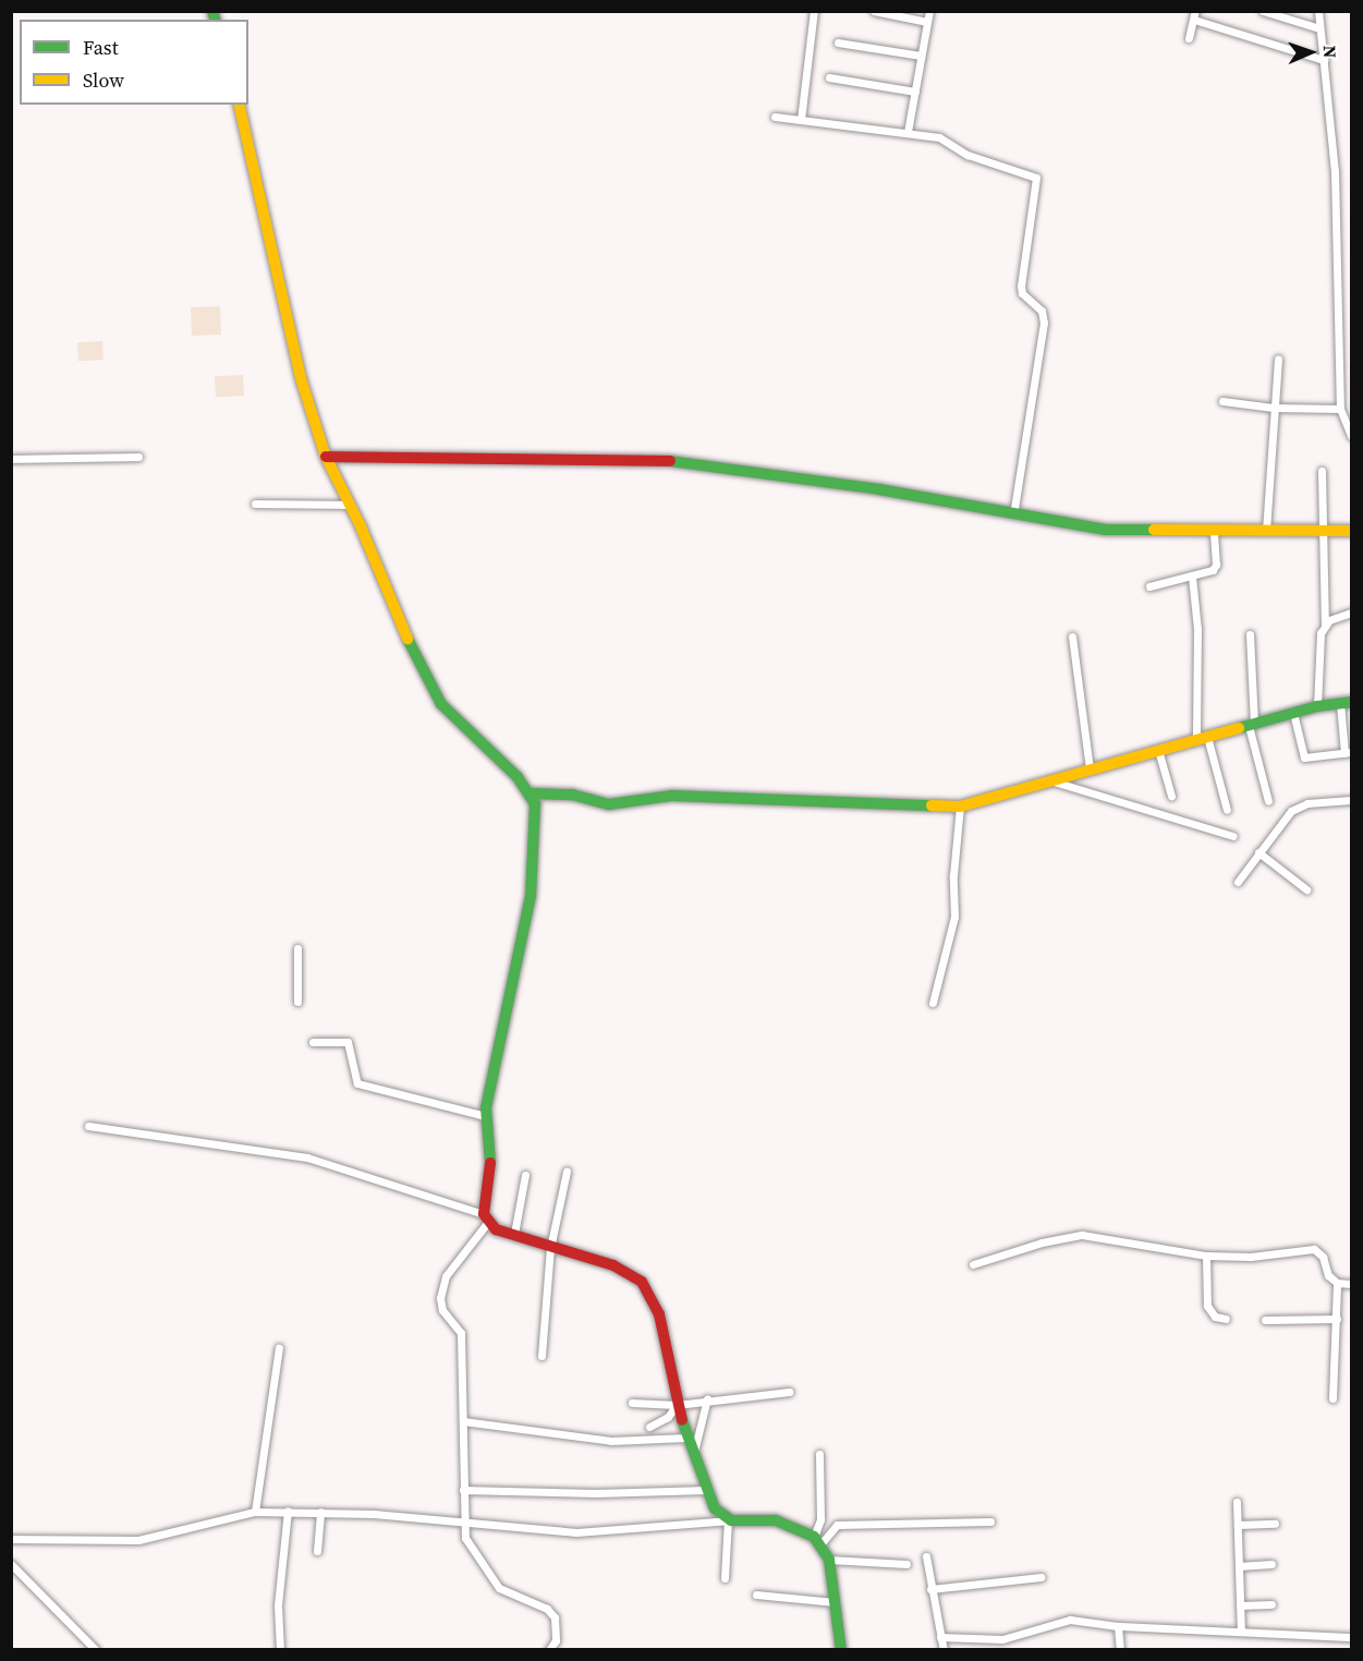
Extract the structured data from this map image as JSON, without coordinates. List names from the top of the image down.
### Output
{
  "legend": ["Fast", "Slow"],
  "north": "right"
}
